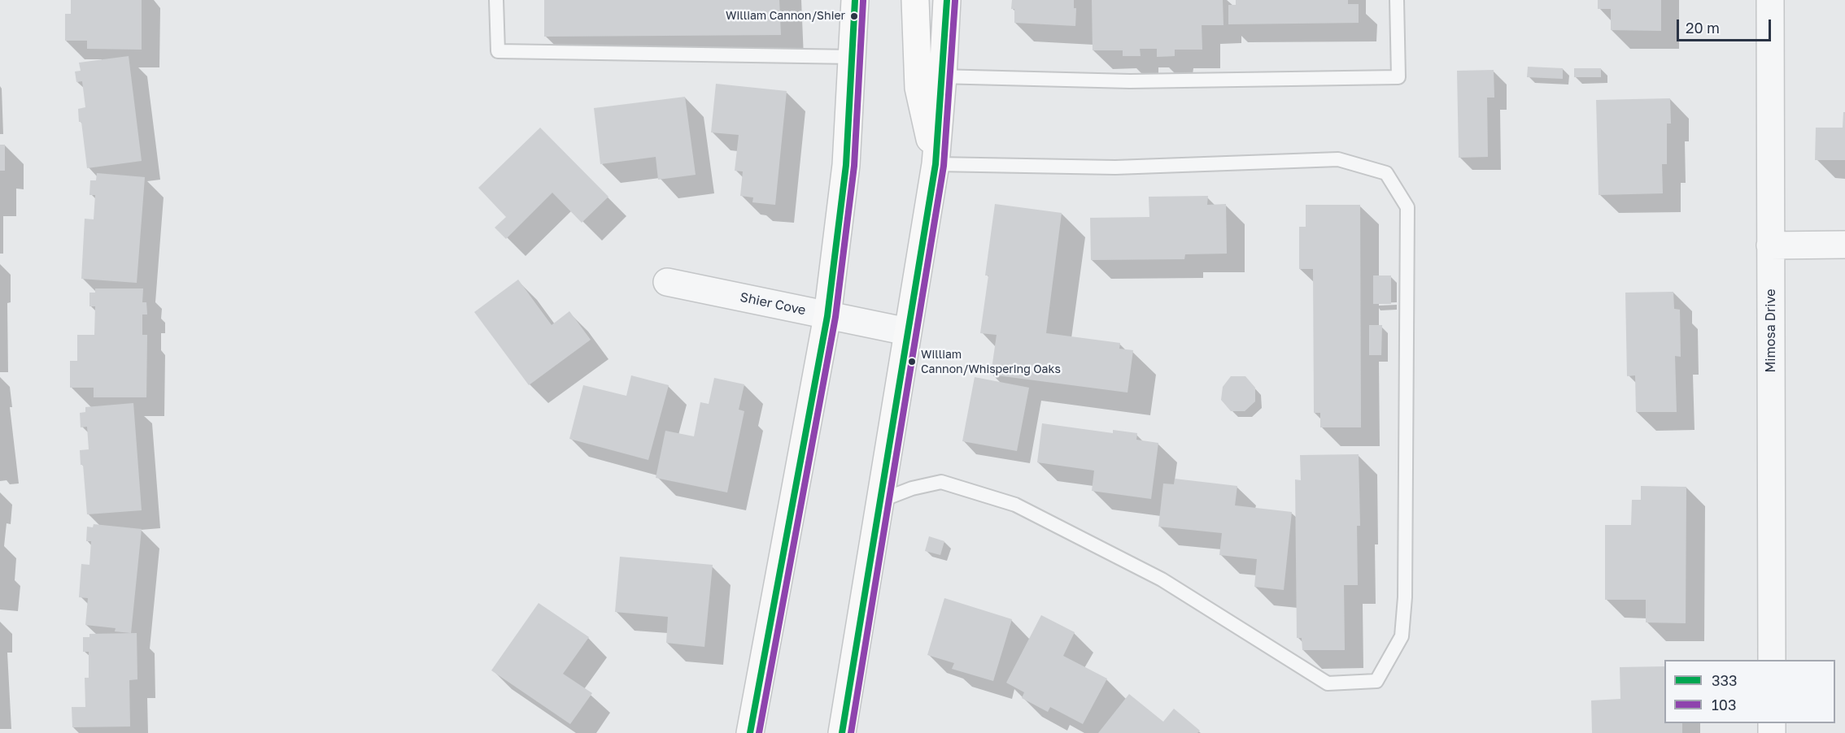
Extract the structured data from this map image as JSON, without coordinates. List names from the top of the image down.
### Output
{
  "streets": {
    "street": ["Shier Cove", "Mimosa Drive"]
  },
  "places": ["William Cannon/Shier", "William Cannon/Whispering Oaks"],
  "lines": ["transit line 333", "transit line 103"],
  "legend": ["333", "103"],
  "scale_bar": "20 m"
}
